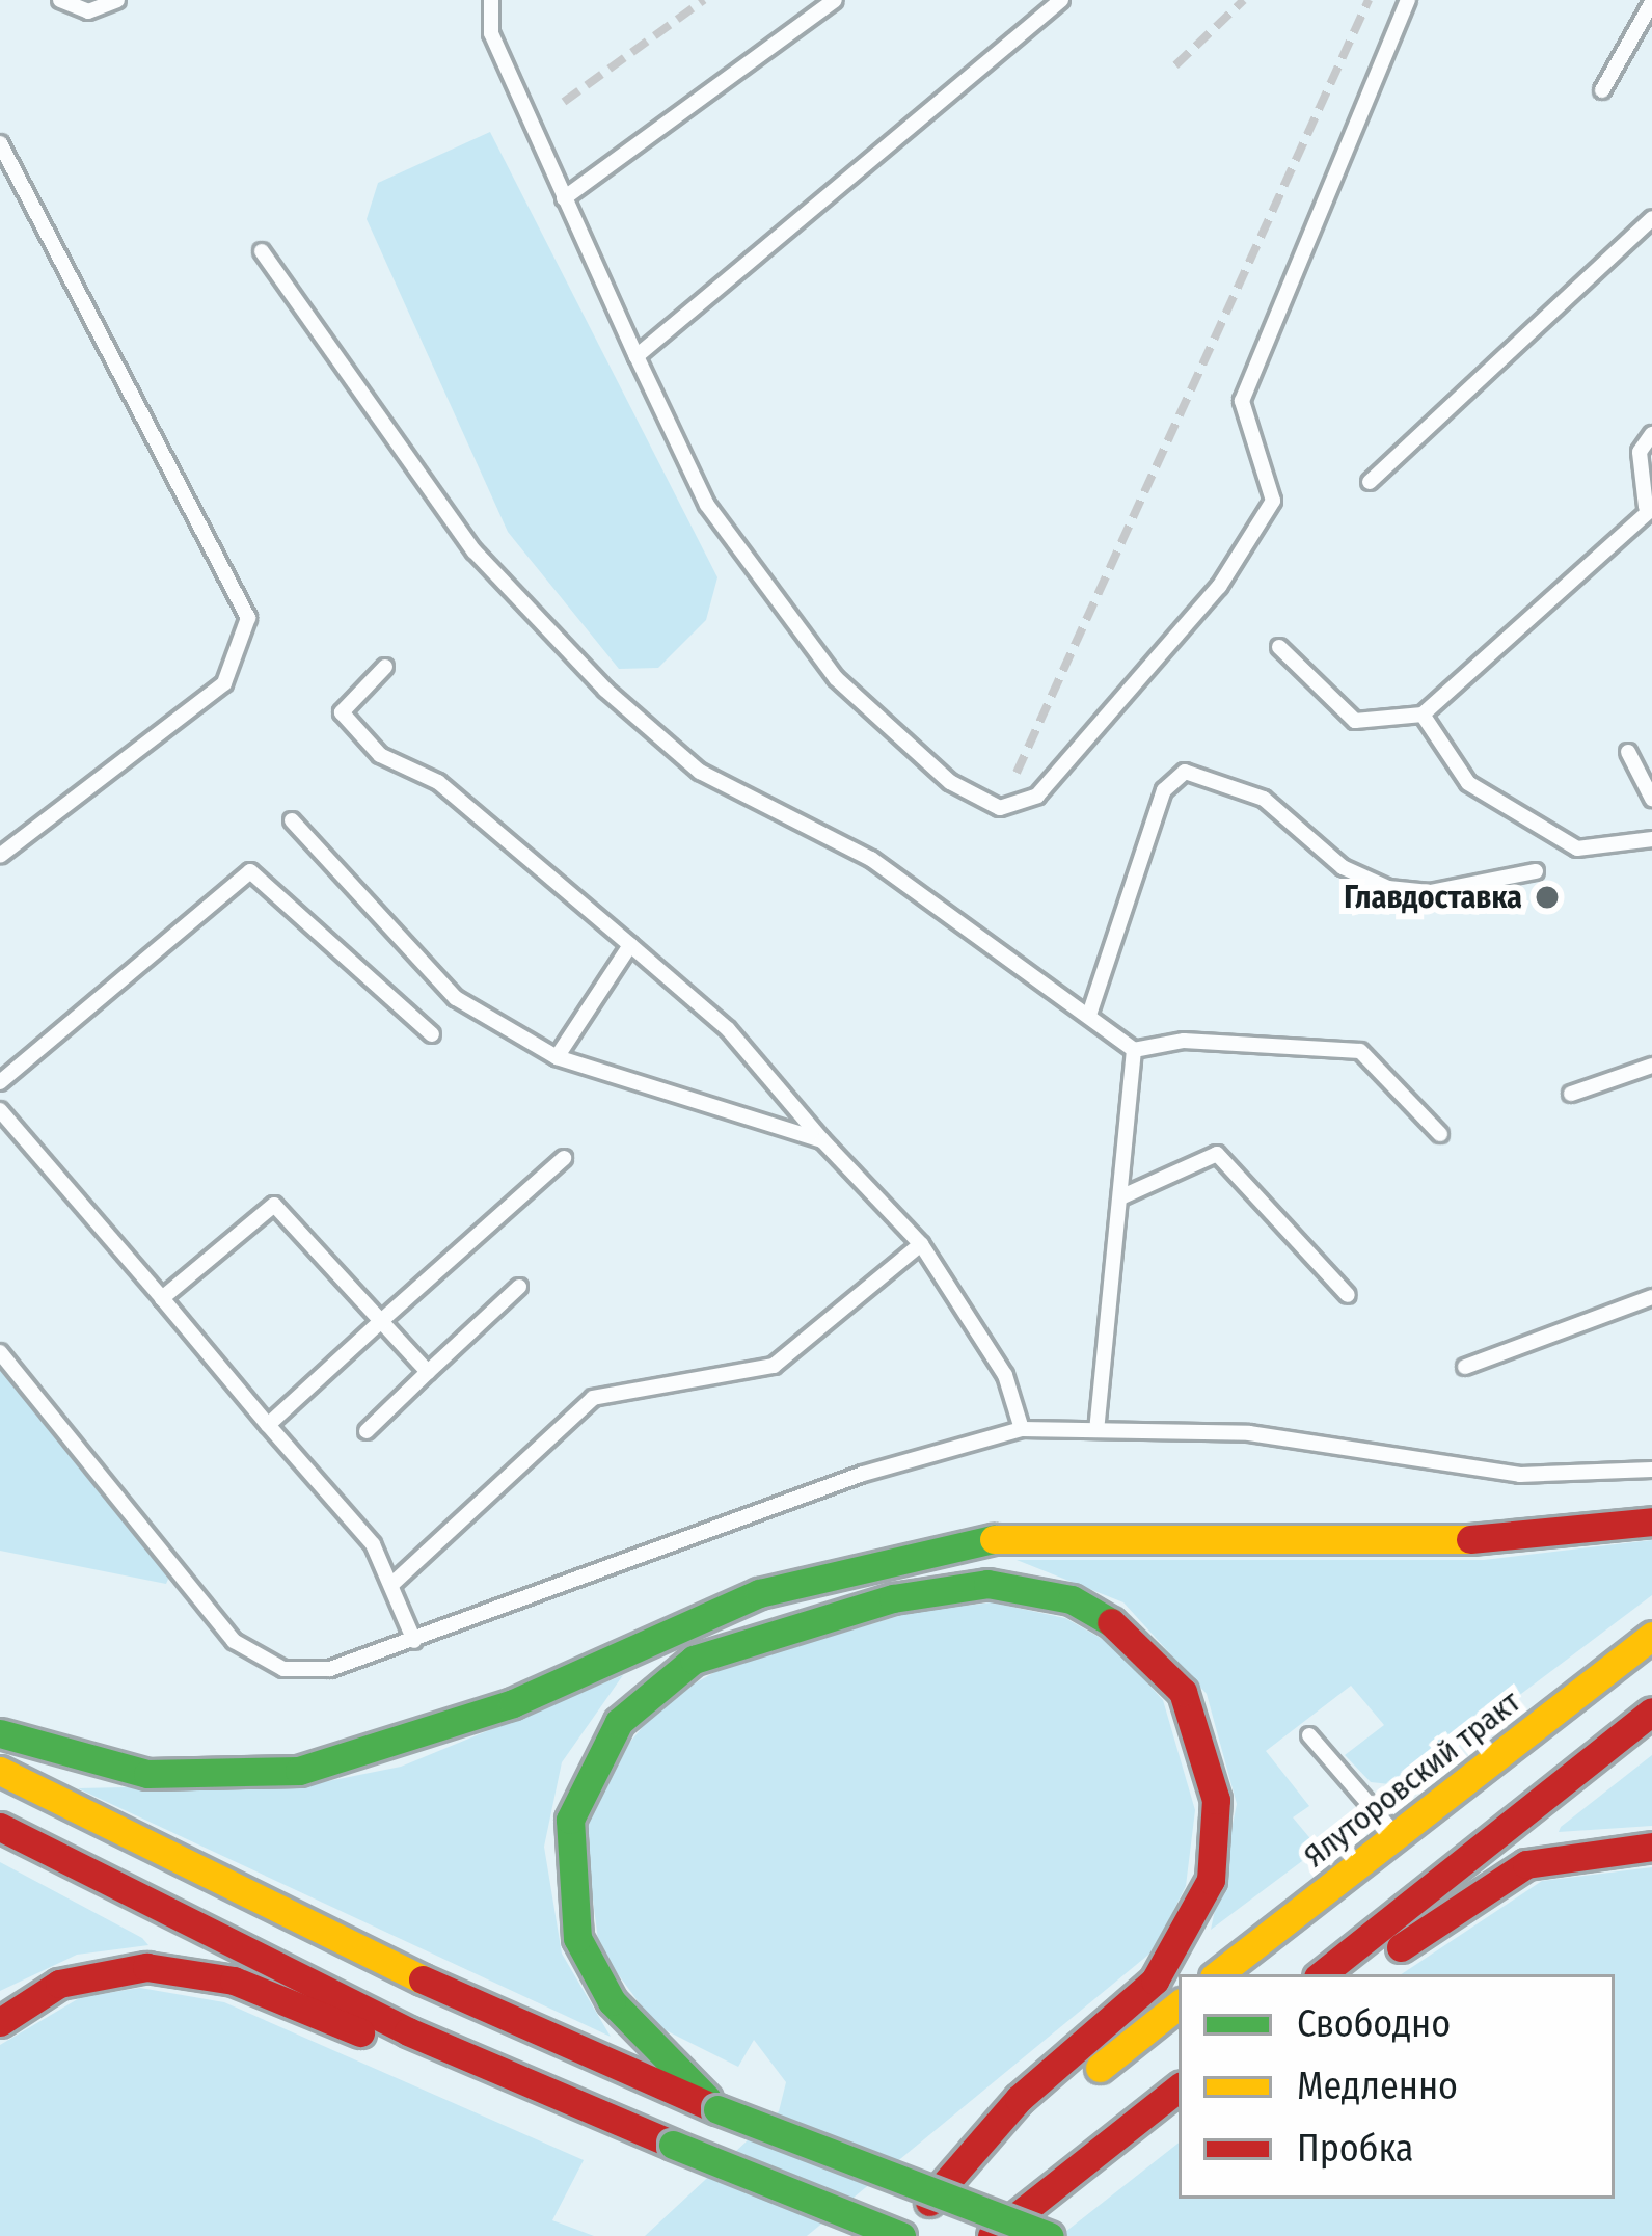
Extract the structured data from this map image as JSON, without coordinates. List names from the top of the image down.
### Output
{
  "streets": {
    "main road": ["Ялуторовский тракт"]
  },
  "places": ["Главдоставка"],
  "legend": ["Свободно", "Медленно", "Пробка"]
}
